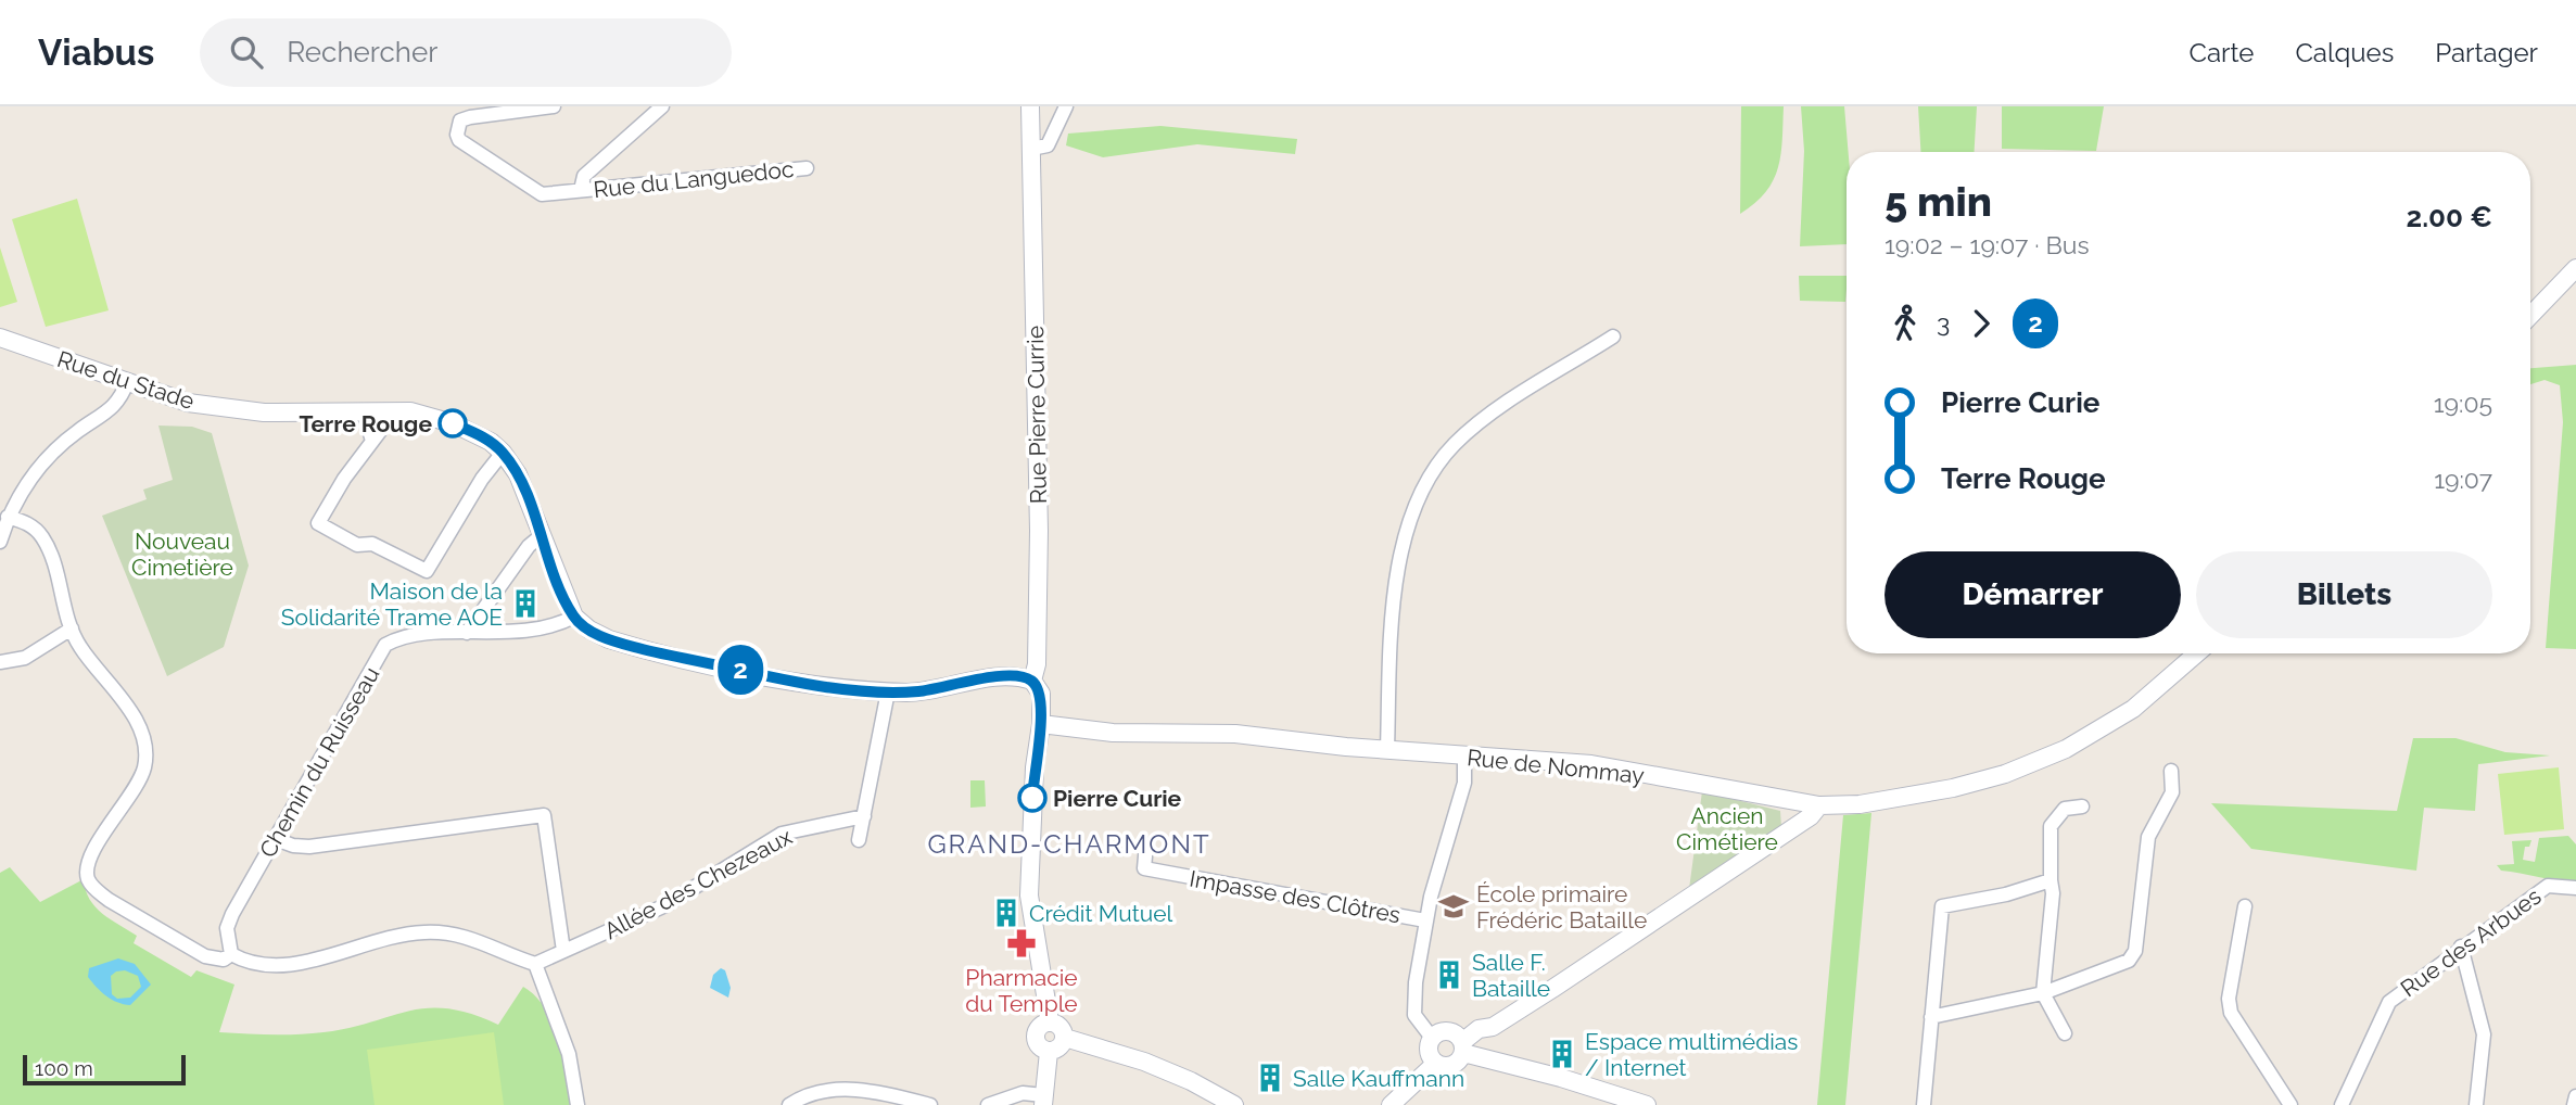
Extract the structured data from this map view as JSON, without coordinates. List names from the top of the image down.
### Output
{
  "streets": {
    "street": [
      "Rue du Languedoc",
      "Rue du Stade",
      "Rue Pierre Currie",
      "Chemin du Ruisseau",
      "Rue de Nommay",
      "Allée des Chezeaux",
      "Impasse des Clôtres",
      "Rue des Arbues"
    ]
  },
  "crossings": [
    ["Rue du Stade", "Chemin du Ruisseau"]
  ],
  "districts": ["GRAND-CHARMONT"],
  "parks": ["Nouveau Cimetière", "Ancien Cimétiere"],
  "places": {
    "other": ["Terre Rouge", "Pierre Curie"],
    "building": [
      "Maison de la Solidarité Trame AOE",
      "Crédit Mutuel",
      "Salle F. Bataille",
      "Espace multimédias / Internet",
      "Salle Kauffmann"
    ],
    "school or university": ["École primaire Frédéric Bataille"],
    "pharmacy": ["Pharmacie du Temple"]
  },
  "lines": ["bus line 2"],
  "scale_bar": "100 m",
  "page": {
    "header": "Viabus",
    "search": "Rechercher",
    "nav": ["Carte", "Calques", "Partager"],
    "on_map": "2",
    "heading": ["5 min", "19:02 – 19:07 · Bus", "2.00 €"],
    "legs": ["3", "2"],
    "list": [
      {
        "name": "Pierre Curie",
        "value": "19:05"
      },
      {
        "name": "Terre Rouge",
        "value": "19:07"
      }
    ],
    "buttons": ["Démarrer", "Billets"],
    "scale": "100 m"
  }
}
